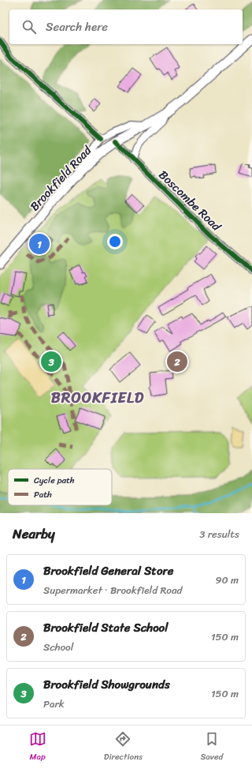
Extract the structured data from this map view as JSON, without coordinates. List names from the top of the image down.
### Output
{
  "streets": {
    "main road": ["Brookfield Road"],
    "street": ["Boscombe Road"]
  },
  "crossings": [
    ["Brookfield Road", "Boscombe Road"]
  ],
  "districts": ["BROOKFIELD"],
  "legend": ["Cycle path", "Path"],
  "page": {
    "search": "Search here",
    "pins": ["1", "2", "3"],
    "heading": ["Nearby", "3 results"],
    "list": [
      {
        "mark": "1",
        "name": "Brookfield General Store",
        "note": "Supermarket · Brookfield Road",
        "value": "90 m"
      },
      {
        "mark": "2",
        "name": "Brookfield State School",
        "note": "School",
        "value": "150 m"
      },
      {
        "mark": "3",
        "name": "Brookfield Showgrounds",
        "note": "Park",
        "value": "150 m"
      }
    ],
    "nav": ["Map", "Directions", "Saved"]
  }
}
